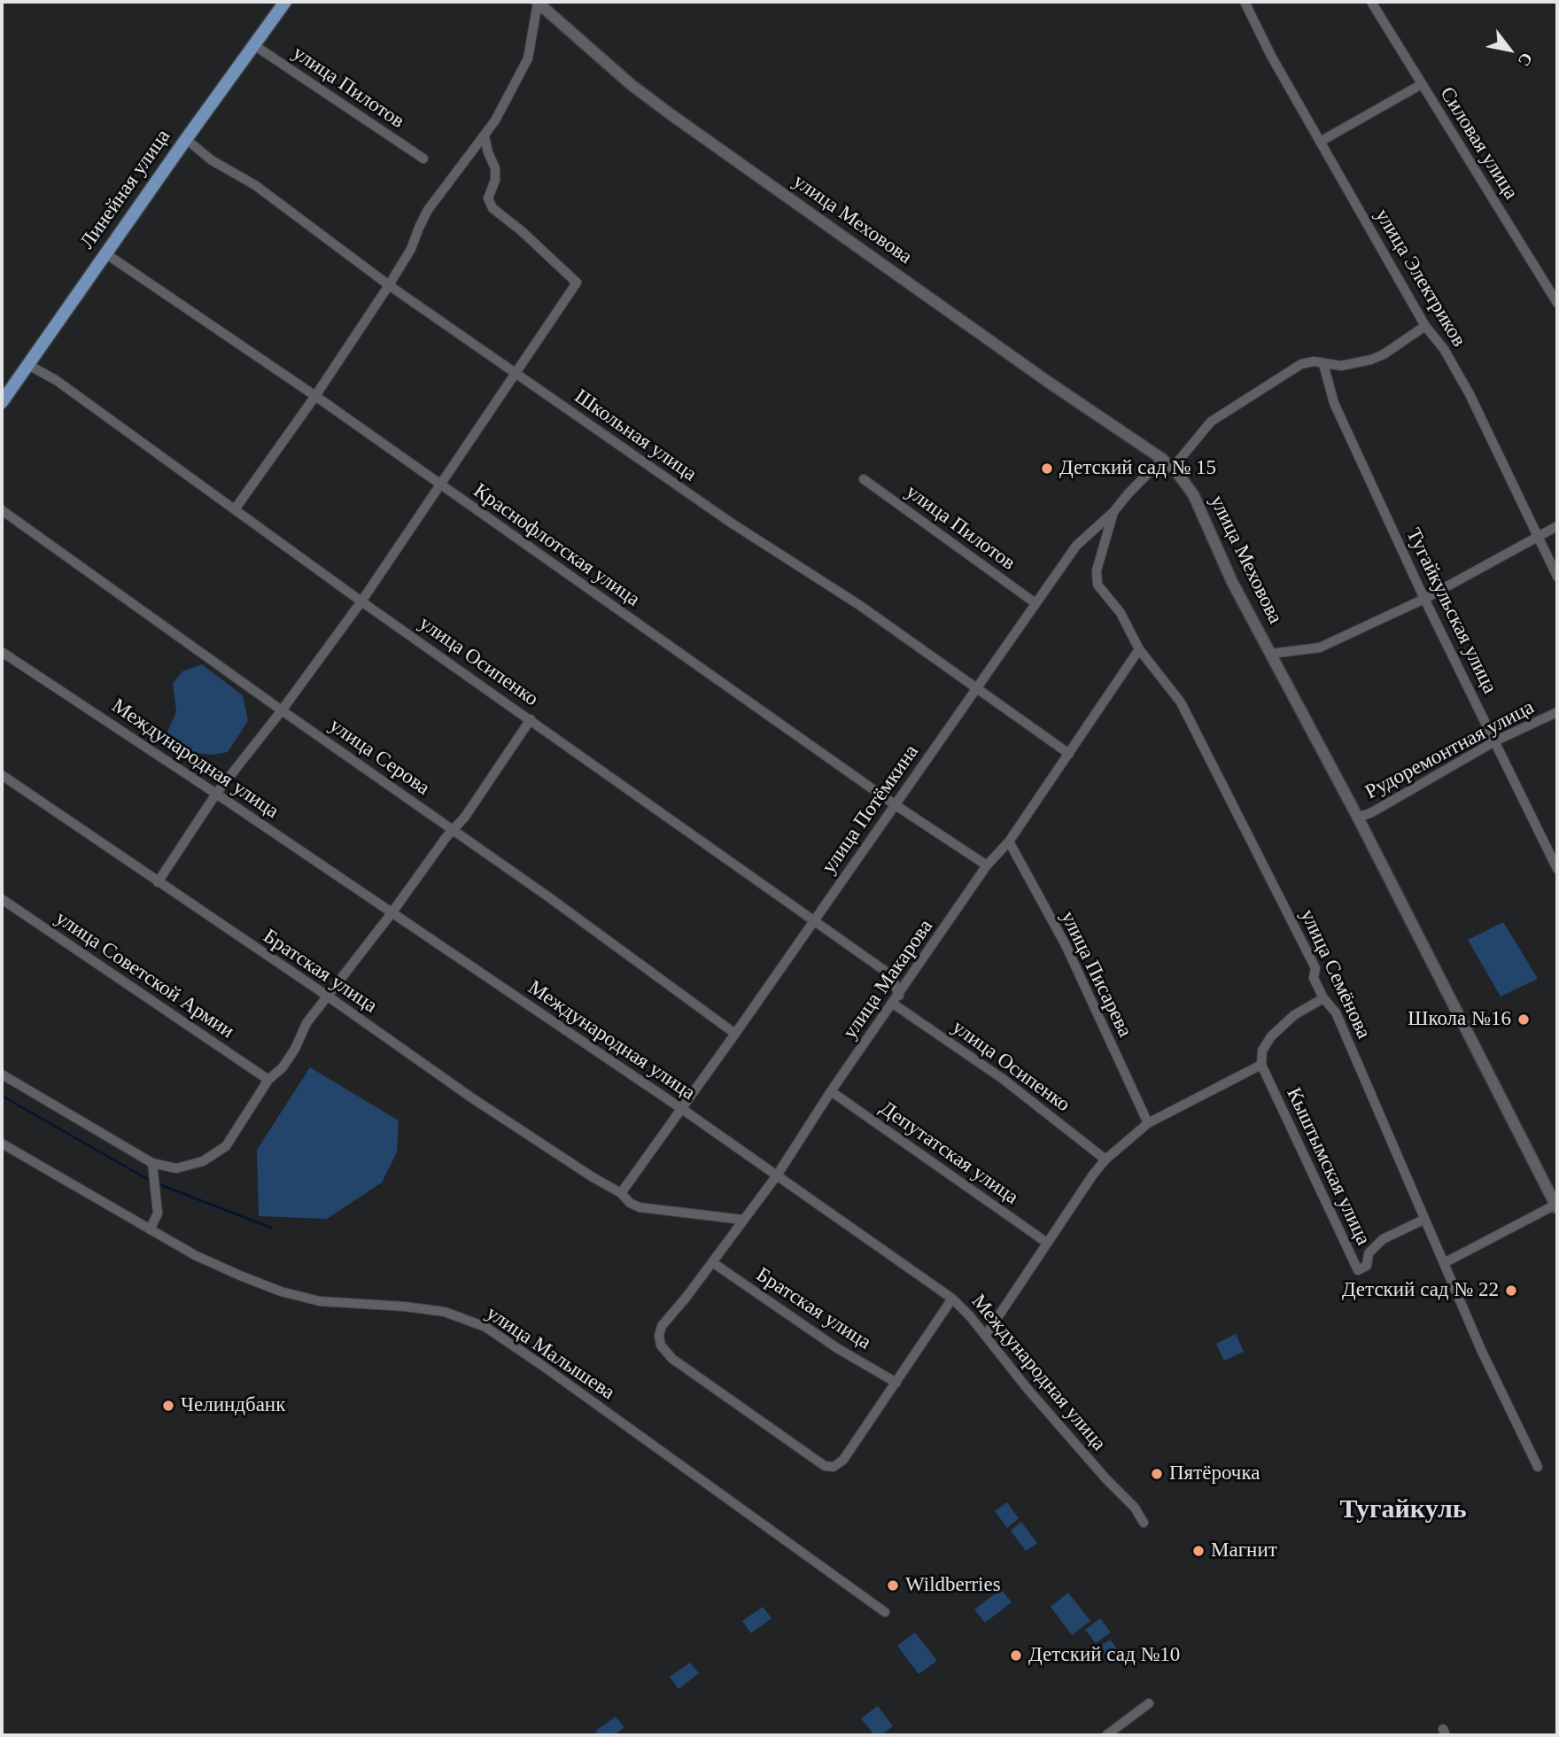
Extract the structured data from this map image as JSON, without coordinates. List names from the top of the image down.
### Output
{
  "streets": {
    "main road": ["Линейная улица"],
    "street": [
      "улица Пилотов",
      "Силовая улица",
      "улица Меховова",
      "улица Электриков",
      "Школьная улица",
      "Краснофлотская улица",
      "Тугайкульская улица",
      "улица Осипенко",
      "Рудоремонтная улица",
      "улица Серова",
      "Международная улица",
      "улица Потёмкина",
      "Братская улица",
      "улица Писарева",
      "улица Семёнова",
      "улица Советской Армии",
      "улица Макарова",
      "Депутатская улица",
      "Кыштымская улица",
      "улица Малышева"
    ]
  },
  "crossings": [
    ["улица Пилотов", "Линейная улица"],
    ["улица Пилотов", "улица Потёмкина"],
    ["Линейная улица", "Школьная улица"],
    ["Линейная улица", "Краснофлотская улица"],
    ["Линейная улица", "улица Осипенко"],
    ["улица Меховова", "Рудоремонтная улица"],
    ["улица Меховова", "улица Потёмкина"],
    ["Школьная улица", "улица Потёмкина"],
    ["Школьная улица", "улица Макарова"],
    ["Краснофлотская улица", "улица Потёмкина"],
    ["Краснофлотская улица", "улица Макарова"],
    ["Тугайкульская улица", "Рудоремонтная улица"],
    ["улица Осипенко", "улица Потёмкина"],
    ["улица Осипенко", "улица Макарова"],
    ["улица Серова", "улица Потёмкина"],
    ["Международная улица", "улица Потёмкина"],
    ["Международная улица", "улица Макарова"],
    ["улица Потёмкина", "Братская улица"],
    ["улица Потёмкина", "улица Семёнова"],
    ["Братская улица", "улица Макарова"],
    ["улица Писарева", "улица Макарова"],
    ["улица Семёнова", "улица Макарова"],
    ["улица Семёнова", "Кыштымская улица"],
    ["улица Макарова", "Депутатская улица"]
  ],
  "districts": ["Тугайкуль"],
  "places": [
    "Детский сад № 15",
    "Школа №16",
    "Детский сад № 22",
    "Челиндбанк",
    "Пятёрочка",
    "Магнит",
    "Wildberries",
    "Детский сад №10"
  ],
  "north": "bottom right"
}
